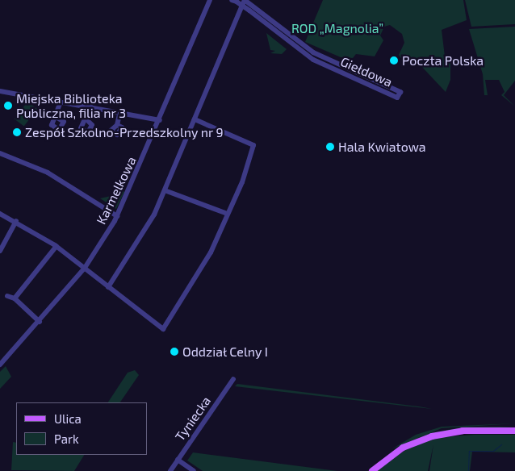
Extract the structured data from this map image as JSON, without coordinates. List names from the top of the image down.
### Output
{
  "streets": {
    "street": ["Giełdowa", "Karmelkowa", "Tyniecka"]
  },
  "parks": ["ROD „Magnolia”"],
  "places": [
    "Poczta Polska",
    "Miejska Biblioteka Publiczna, filia nr 3",
    "Zespół Szkolno-Przedszkolny nr 9",
    "Hala Kwiatowa",
    "Oddział Celny I"
  ],
  "legend": ["Ulica", "Park"]
}
